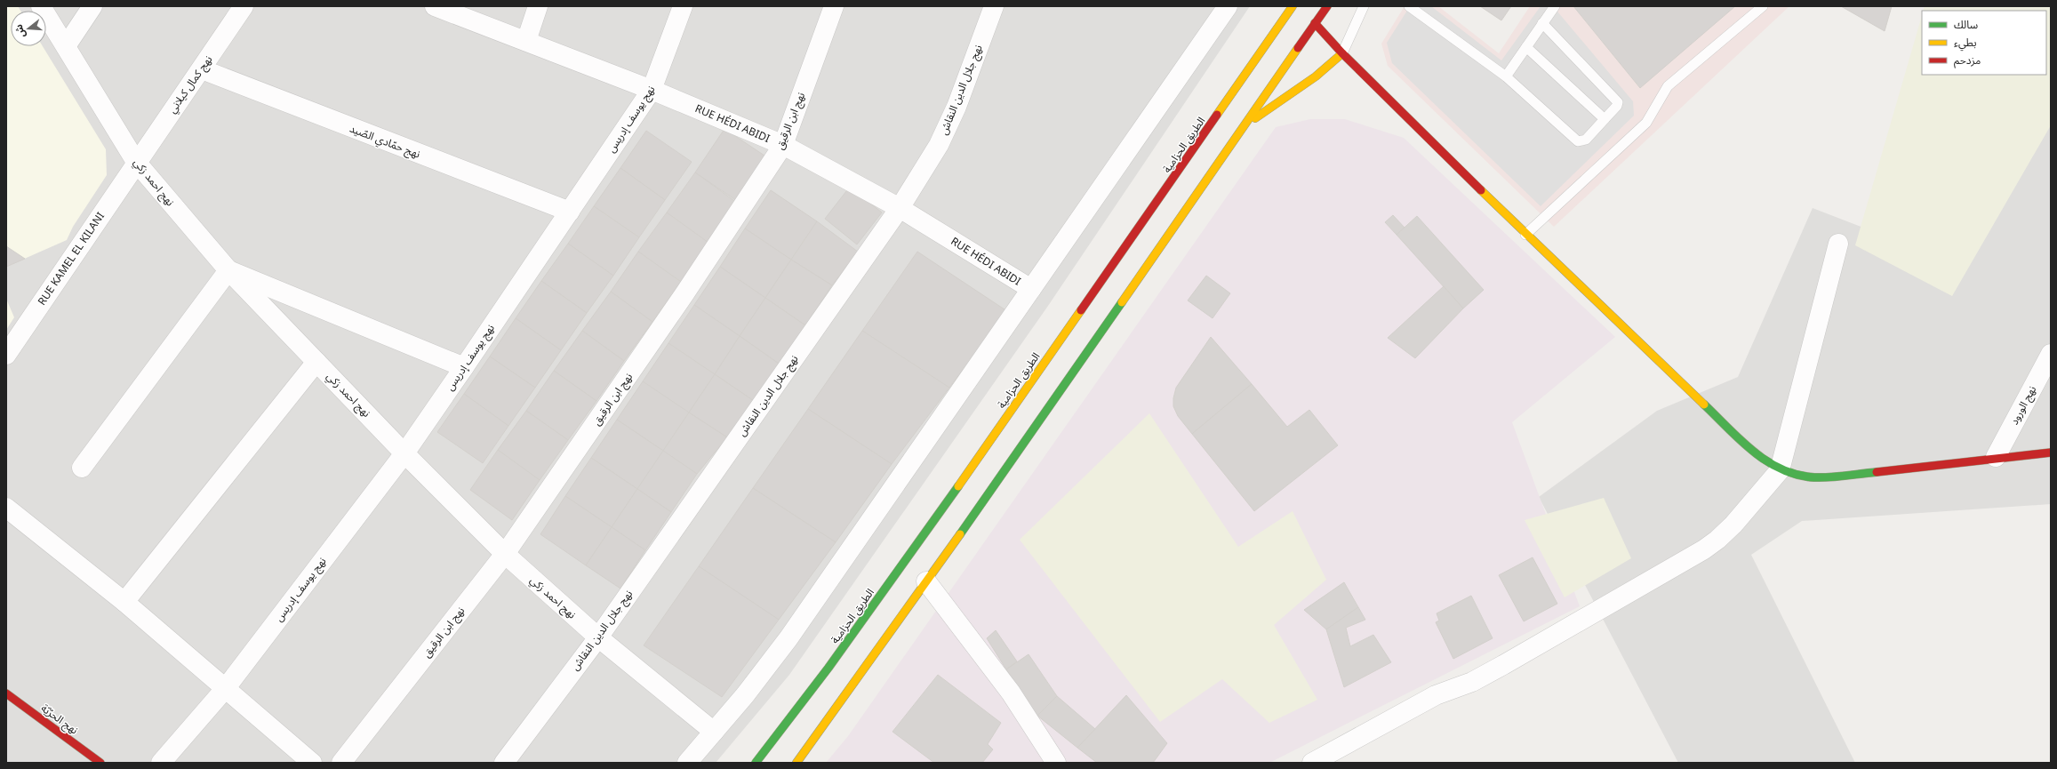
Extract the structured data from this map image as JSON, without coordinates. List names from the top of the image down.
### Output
{
  "streets": {
    "main road": ["الطريق الحزامية", "نهج الحرّيّة"],
    "street": [
      "نهج كمال كيلاني",
      "نهج جلال الدين النقاش",
      "نهج يوسف إدريس",
      "نهج ابن الرقيق",
      "RUE HÉDI ABIDI",
      "نهج حمّادي الصّيد",
      "نهج احمد زكي",
      "RUE KAMEL EL KILANI",
      "نهج الورود"
    ]
  },
  "crossings": [
    ["نهج كمال كيلاني", "نهج حمّادي الصّيد"],
    ["نهج كمال كيلاني", "نهج احمد زكي"],
    ["نهج كمال كيلاني", "RUE KAMEL EL KILANI"],
    ["نهج جلال الدين النقاش", "RUE HÉDI ABIDI"],
    ["نهج جلال الدين النقاش", "نهج احمد زكي"],
    ["نهج يوسف إدريس", "RUE HÉDI ABIDI"],
    ["نهج يوسف إدريس", "نهج حمّادي الصّيد"],
    ["نهج يوسف إدريس", "نهج احمد زكي"],
    ["نهج ابن الرقيق", "RUE HÉDI ABIDI"],
    ["نهج ابن الرقيق", "نهج احمد زكي"],
    ["نهج احمد زكي", "RUE KAMEL EL KILANI"]
  ],
  "legend": ["سالك", "بطيء", "مزدحم"],
  "north": "left"
}
